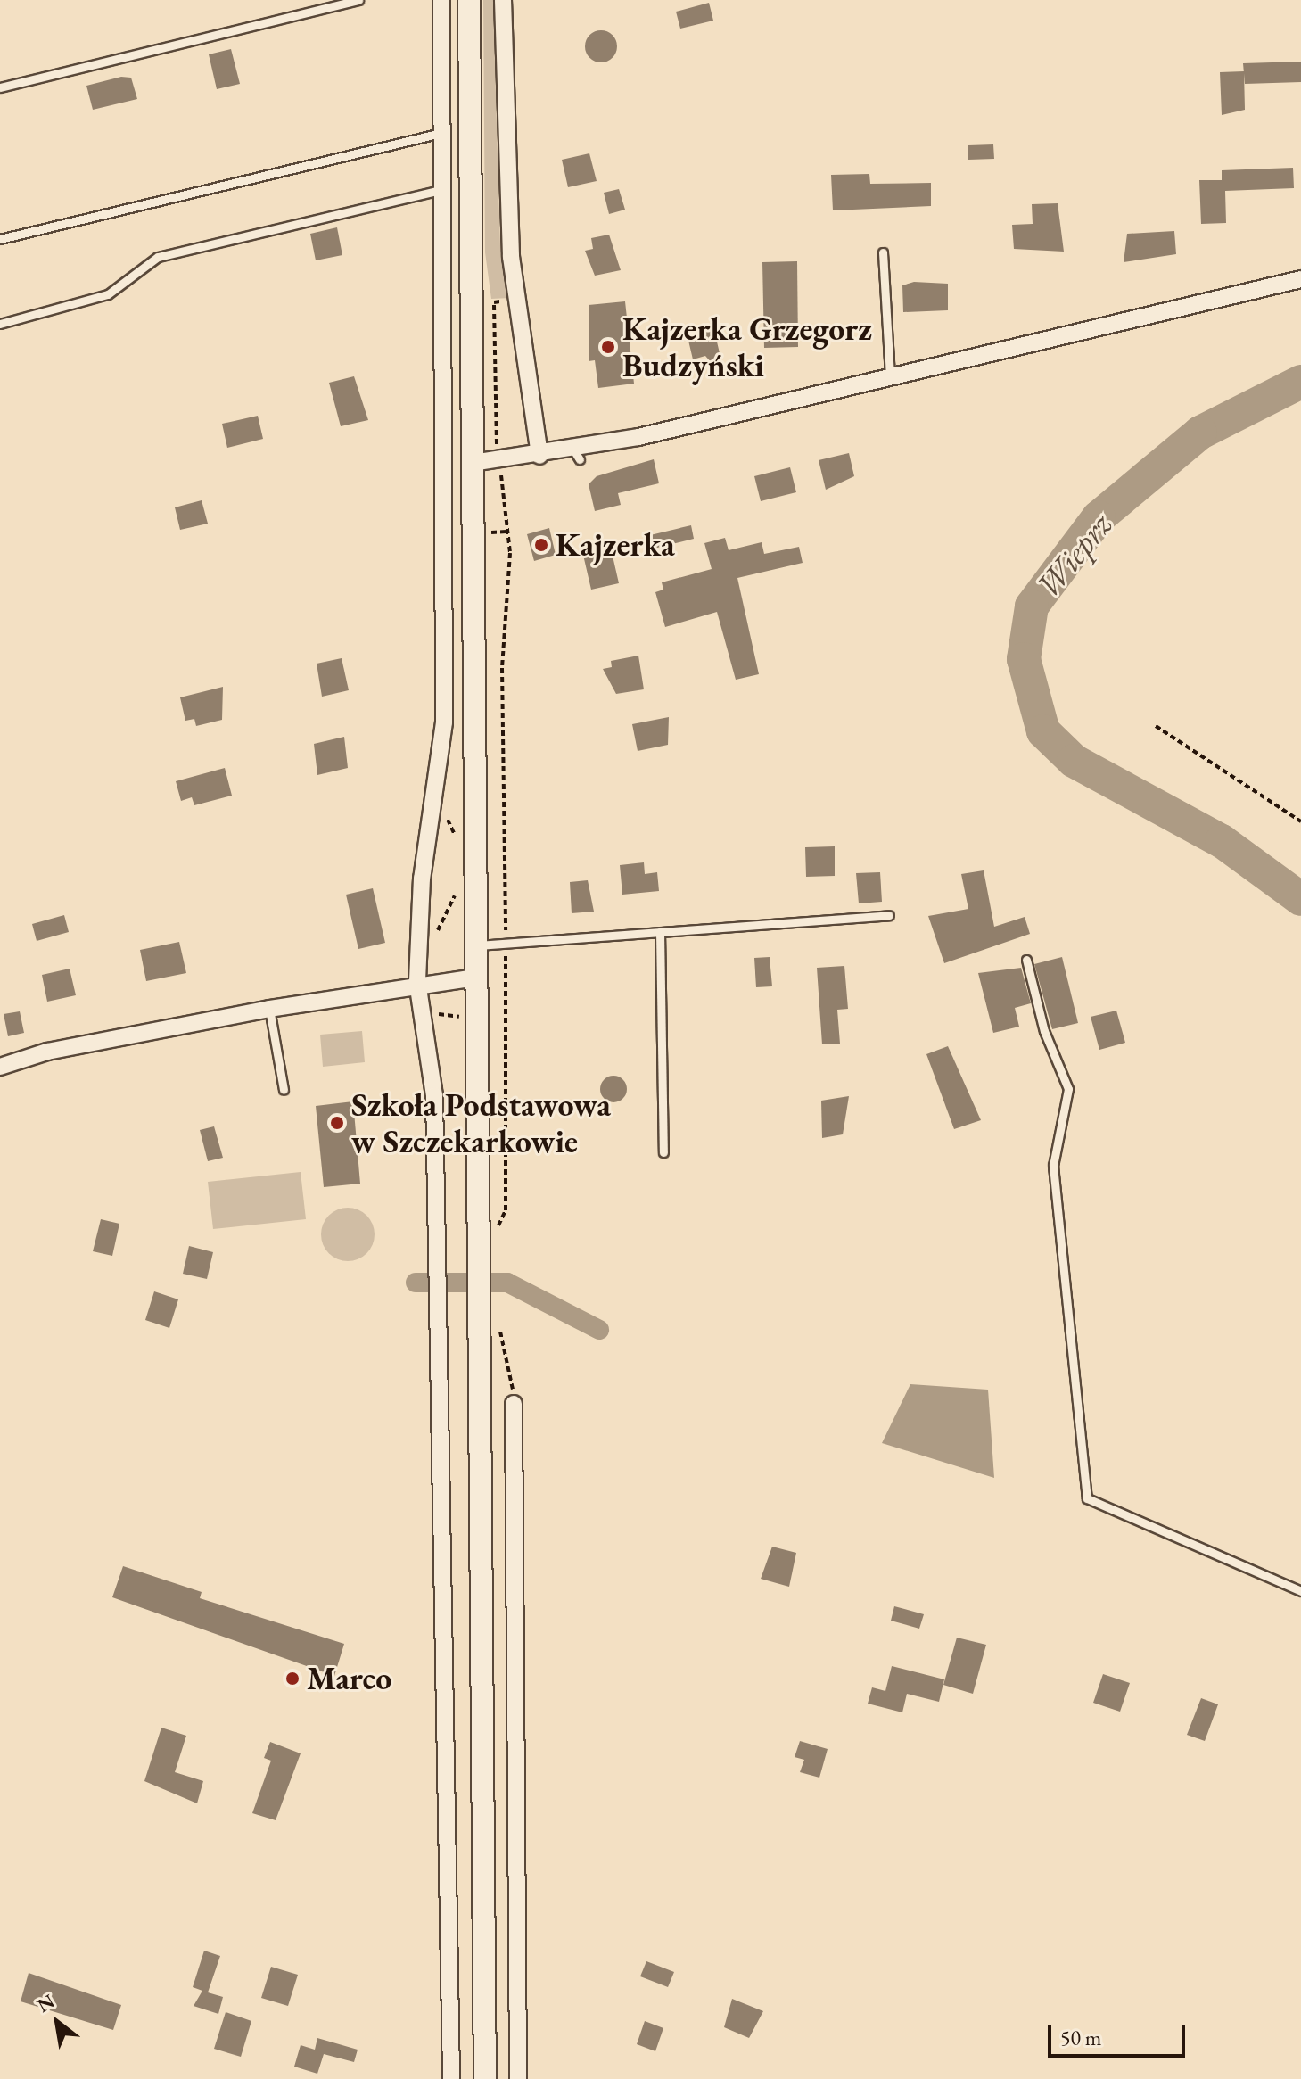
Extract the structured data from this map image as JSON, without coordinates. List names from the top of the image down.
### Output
{
  "water": ["Wieprz"],
  "places": [
    "Kajzerka Grzegorz Budzyński",
    "Kajzerka",
    "Szkoła Podstawowa w Szczekarkowie",
    "Marco"
  ],
  "scale_bar": "50 m",
  "north": "top left"
}
